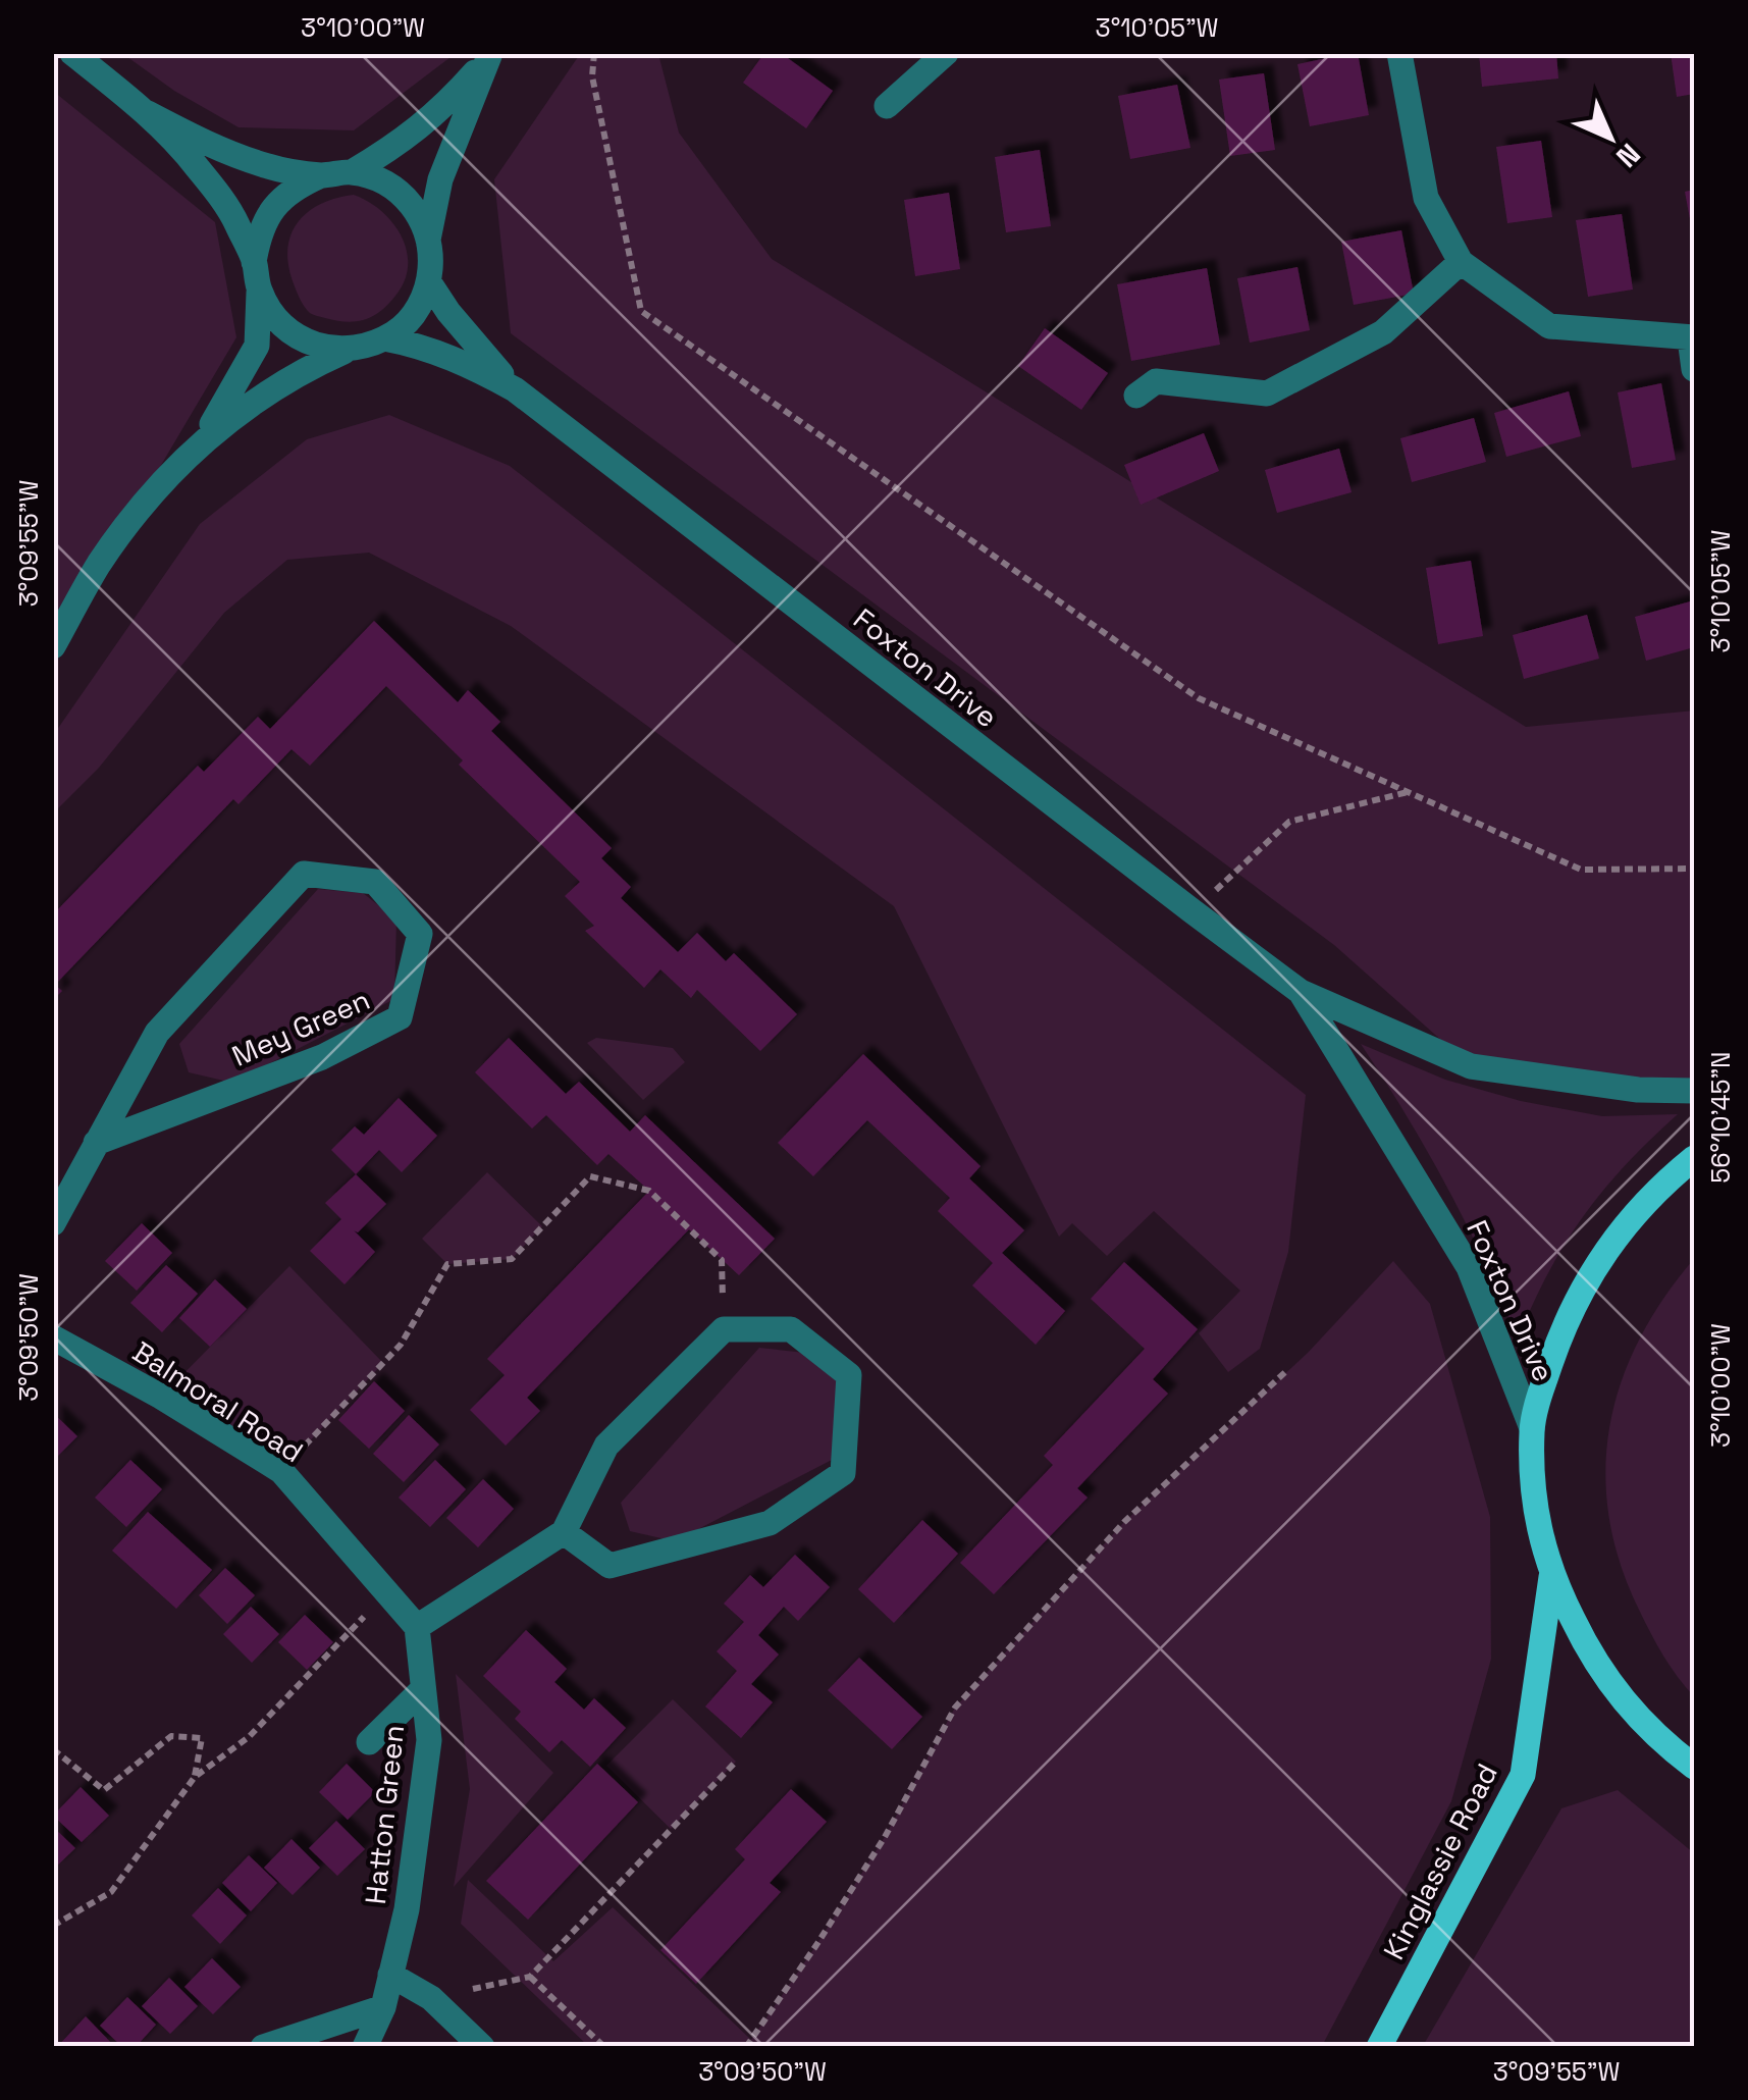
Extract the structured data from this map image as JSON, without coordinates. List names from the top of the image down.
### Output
{
  "streets": {
    "main road": ["Kinglassie Road"],
    "street": [
      "Foxton Drive",
      "Mey Green",
      "Balmoral Road",
      "Hatton Green"
    ]
  },
  "crossings": [
    ["Balmoral Road", "Hatton Green"]
  ],
  "north": "bottom right",
  "coordinates": [
    "3°10'00\"W",
    "3°10'05\"W",
    "3°09'55\"W",
    "56°10'45\"N",
    "3°09'50\"W"
  ]
}
